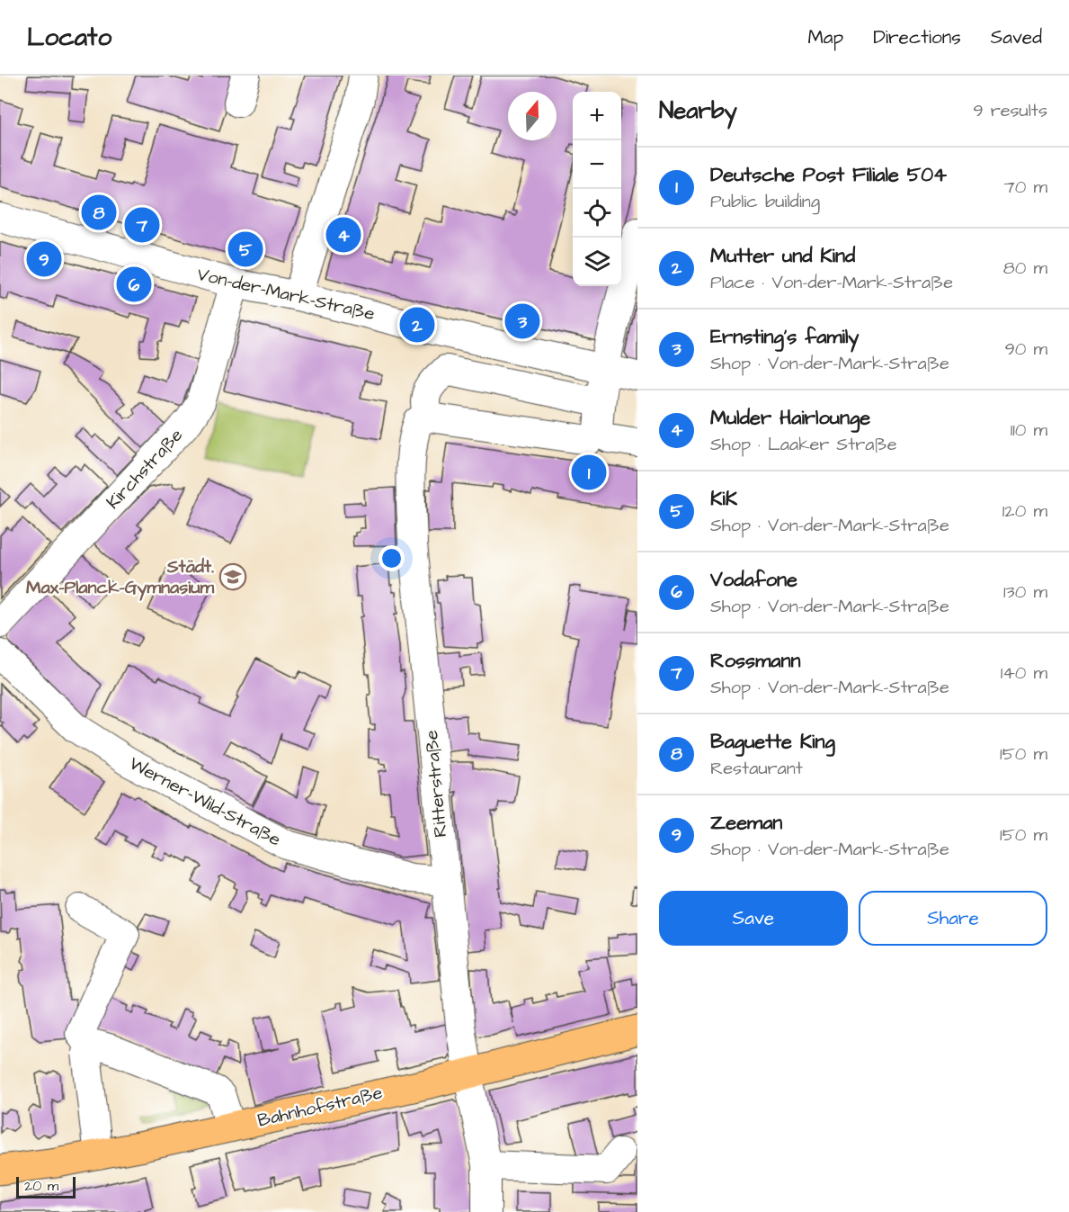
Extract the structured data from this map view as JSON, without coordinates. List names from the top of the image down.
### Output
{
  "streets": {
    "main road": ["Bahnhofstraße"],
    "street": [
      "Von-der-Mark-Straße",
      "Kirchstraße",
      "Ritterstraße",
      "Werner-Wild-Straße"
    ]
  },
  "crossings": [
    ["Von-der-Mark-Straße", "Kirchstraße"],
    ["Ritterstraße", "Werner-Wild-Straße"],
    ["Ritterstraße", "Bahnhofstraße"]
  ],
  "places": {
    "school or university": ["Städt. Max-Planck-Gymnasium"]
  },
  "scale_bar": "20 m",
  "north": "top",
  "page": {
    "header": "Locato",
    "nav": ["Map", "Directions", "Saved"],
    "heading": ["Nearby", "9 results"],
    "map_buttons": ["+", "−"],
    "list": [
      {
        "mark": "1",
        "name": "Deutsche Post Filiale 504",
        "note": "Public building",
        "value": "70 m"
      },
      {
        "mark": "2",
        "name": "Mutter und Kind",
        "note": "Place · Von-der-Mark-Straße",
        "value": "80 m"
      },
      {
        "mark": "3",
        "name": "Ernsting's family",
        "note": "Shop · Von-der-Mark-Straße",
        "value": "90 m"
      },
      {
        "mark": "4",
        "name": "Mulder Hairlounge",
        "note": "Shop · Laaker Straße",
        "value": "110 m"
      },
      {
        "mark": "5",
        "name": "KiK",
        "note": "Shop · Von-der-Mark-Straße",
        "value": "120 m"
      },
      {
        "mark": "6",
        "name": "Vodafone",
        "note": "Shop · Von-der-Mark-Straße",
        "value": "130 m"
      },
      {
        "mark": "7",
        "name": "Rossmann",
        "note": "Shop · Von-der-Mark-Straße",
        "value": "140 m"
      },
      {
        "mark": "8",
        "name": "Baguette King",
        "note": "Restaurant",
        "value": "150 m"
      },
      {
        "mark": "9",
        "name": "Zeeman",
        "note": "Shop · Von-der-Mark-Straße",
        "value": "150 m"
      }
    ],
    "pins": [
      "8",
      "7",
      "4",
      "5",
      "9",
      "6",
      "3",
      "2",
      "1"
    ],
    "buttons": ["Save", "Share"],
    "scale": "20 m"
  }
}
